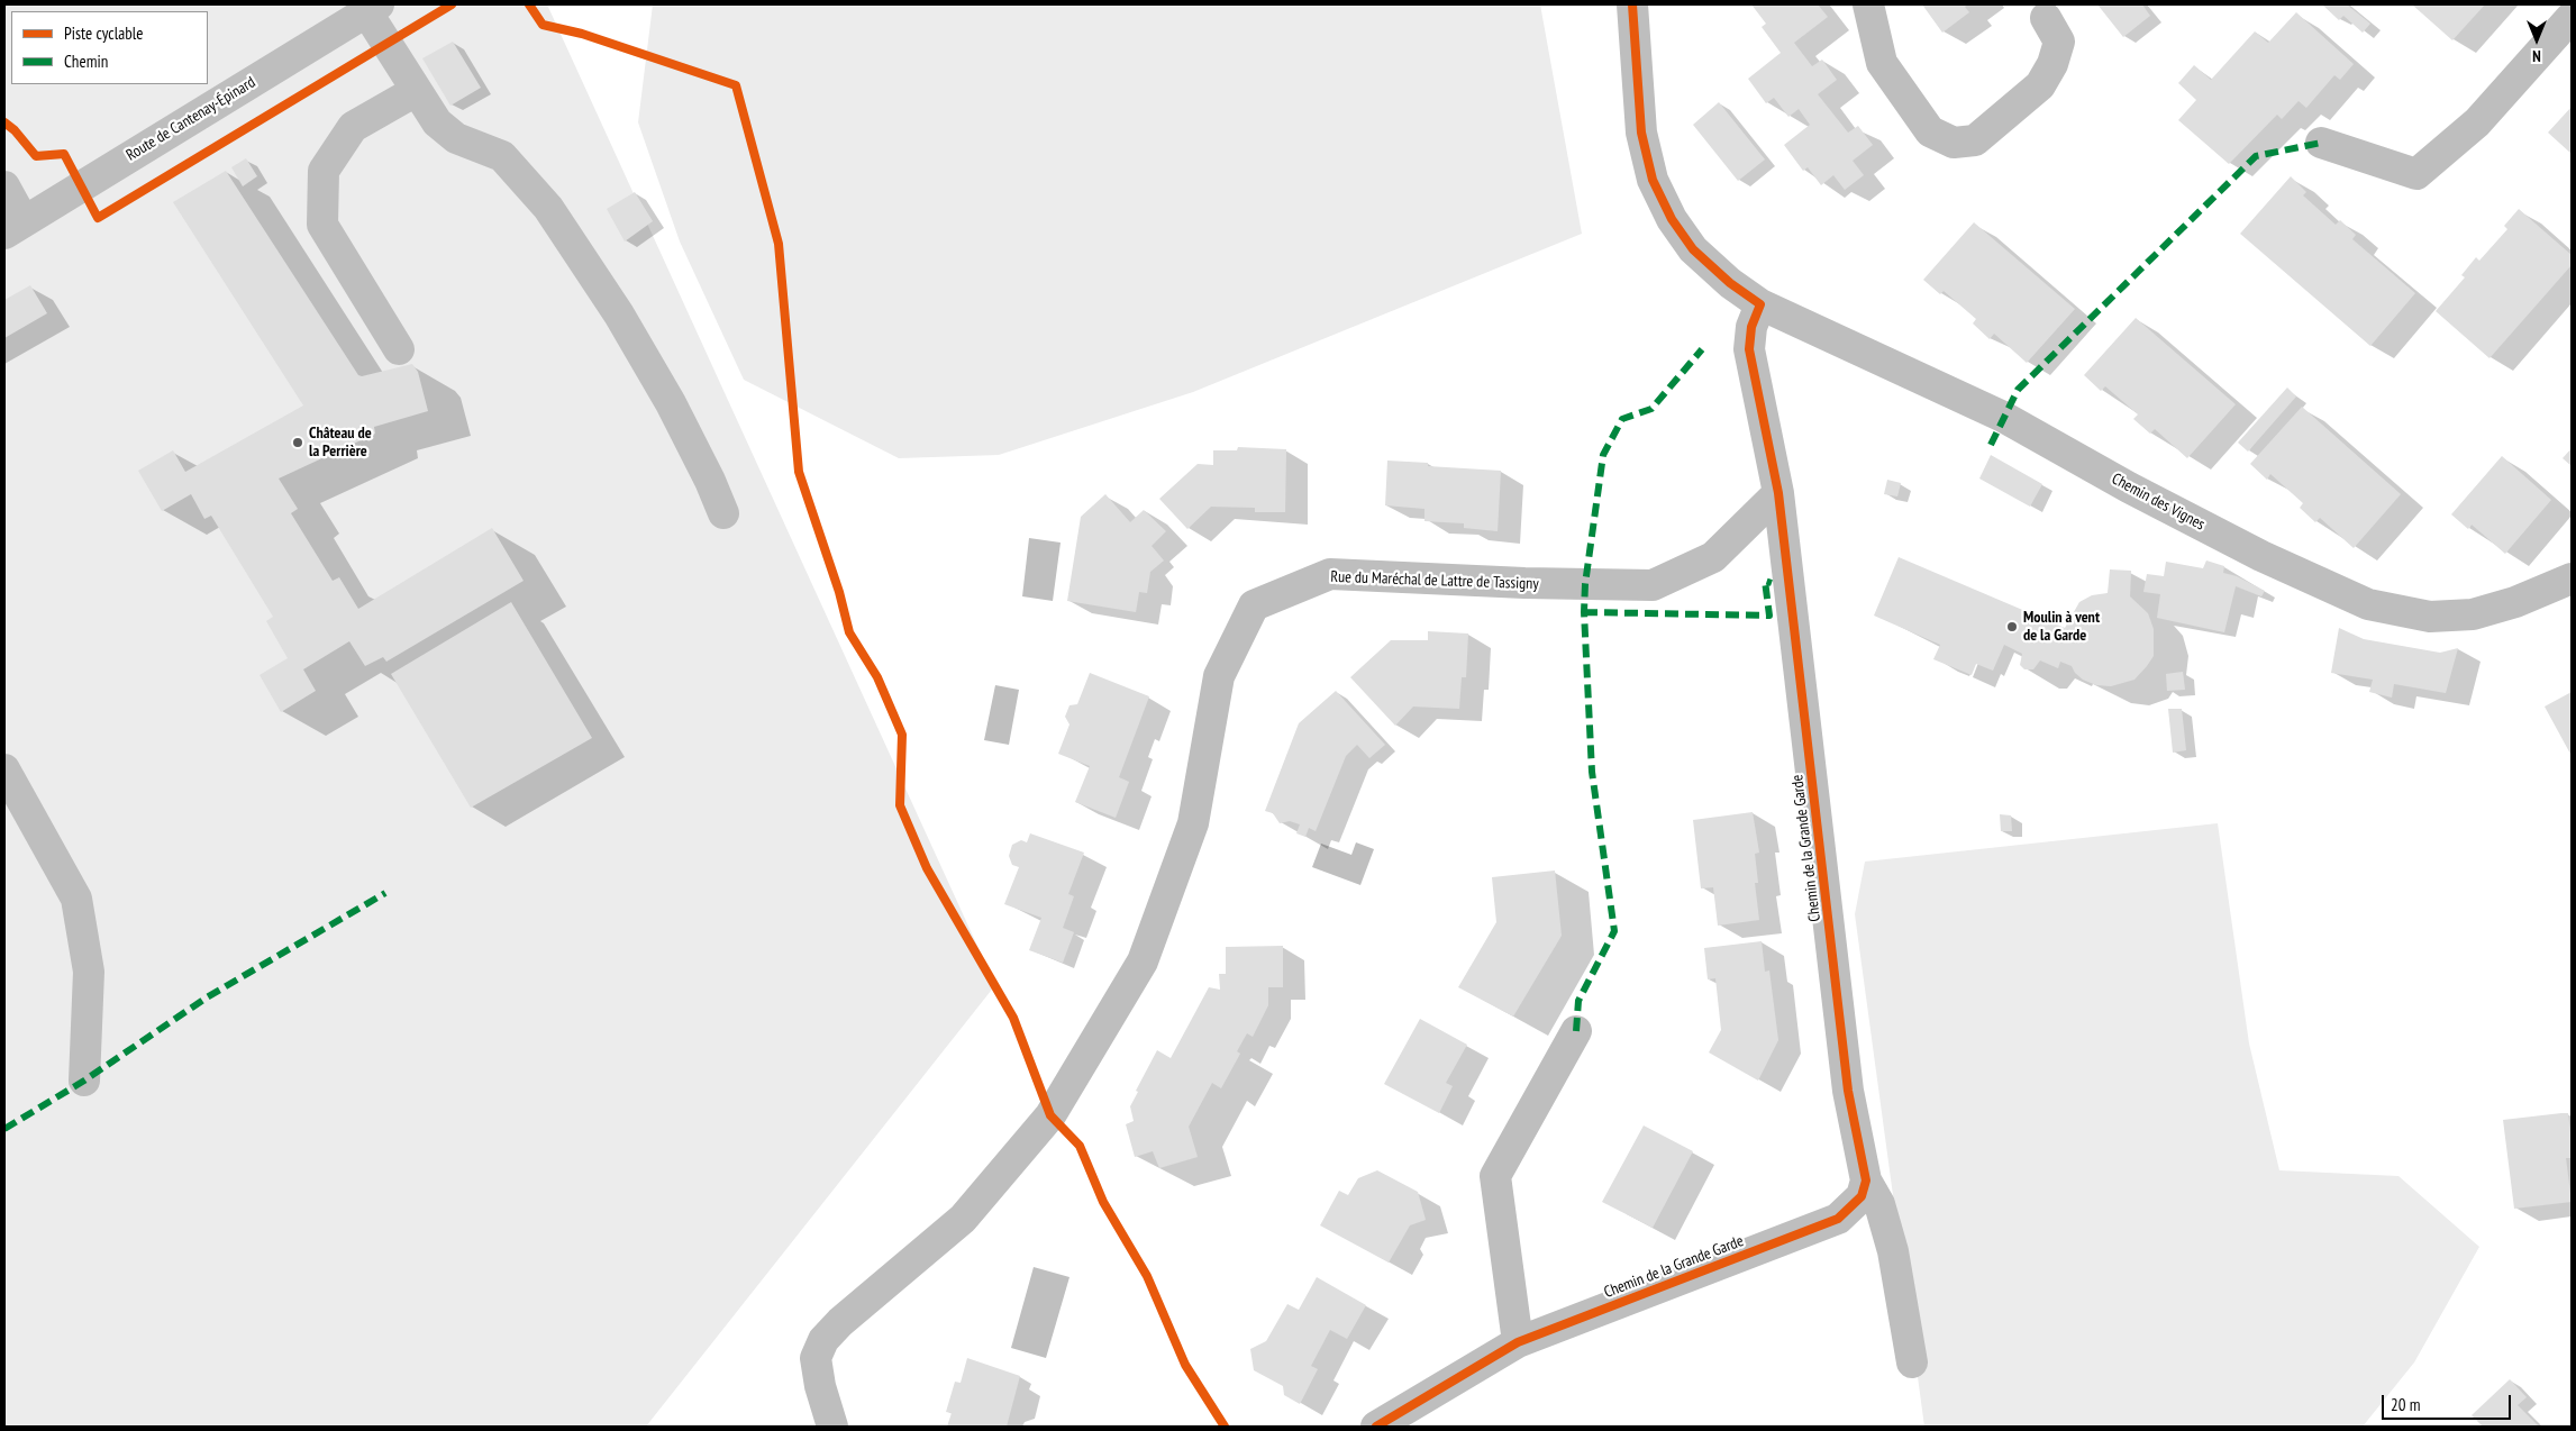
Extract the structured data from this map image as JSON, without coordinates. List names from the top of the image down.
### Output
{
  "streets": {
    "street": [
      "Route de Cantenay-Épinard",
      "Chemin des Vignes",
      "Rue du Maréchal de Lattre de Tassigny",
      "Chemin de la Grande Garde"
    ]
  },
  "crossings": [
    ["Chemin des Vignes", "Chemin de la Grande Garde"],
    ["Rue du Maréchal de Lattre de Tassigny", "Chemin de la Grande Garde"]
  ],
  "places": ["Château de la Perrière", "Moulin à vent de la Garde"],
  "legend": ["Piste cyclable", "Chemin"],
  "scale_bar": "20 m",
  "north": "bottom"
}
